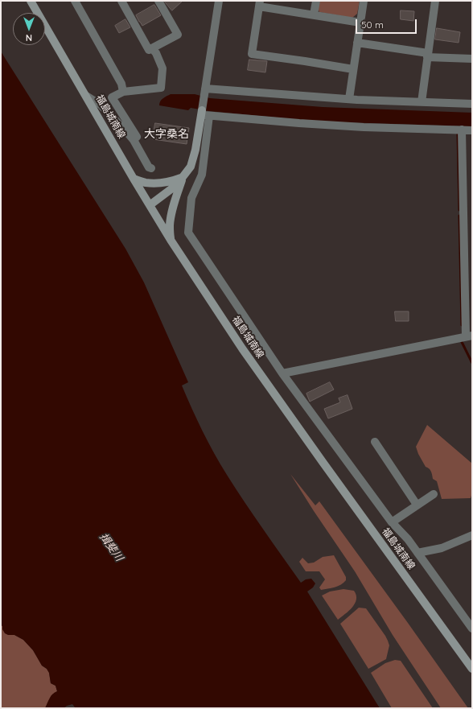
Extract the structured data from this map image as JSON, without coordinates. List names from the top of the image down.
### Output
{
  "streets": {
    "main road": ["福島城南線"]
  },
  "districts": ["大字桑名"],
  "water": ["揖斐川"],
  "scale_bar": "50 m",
  "north": "bottom"
}
